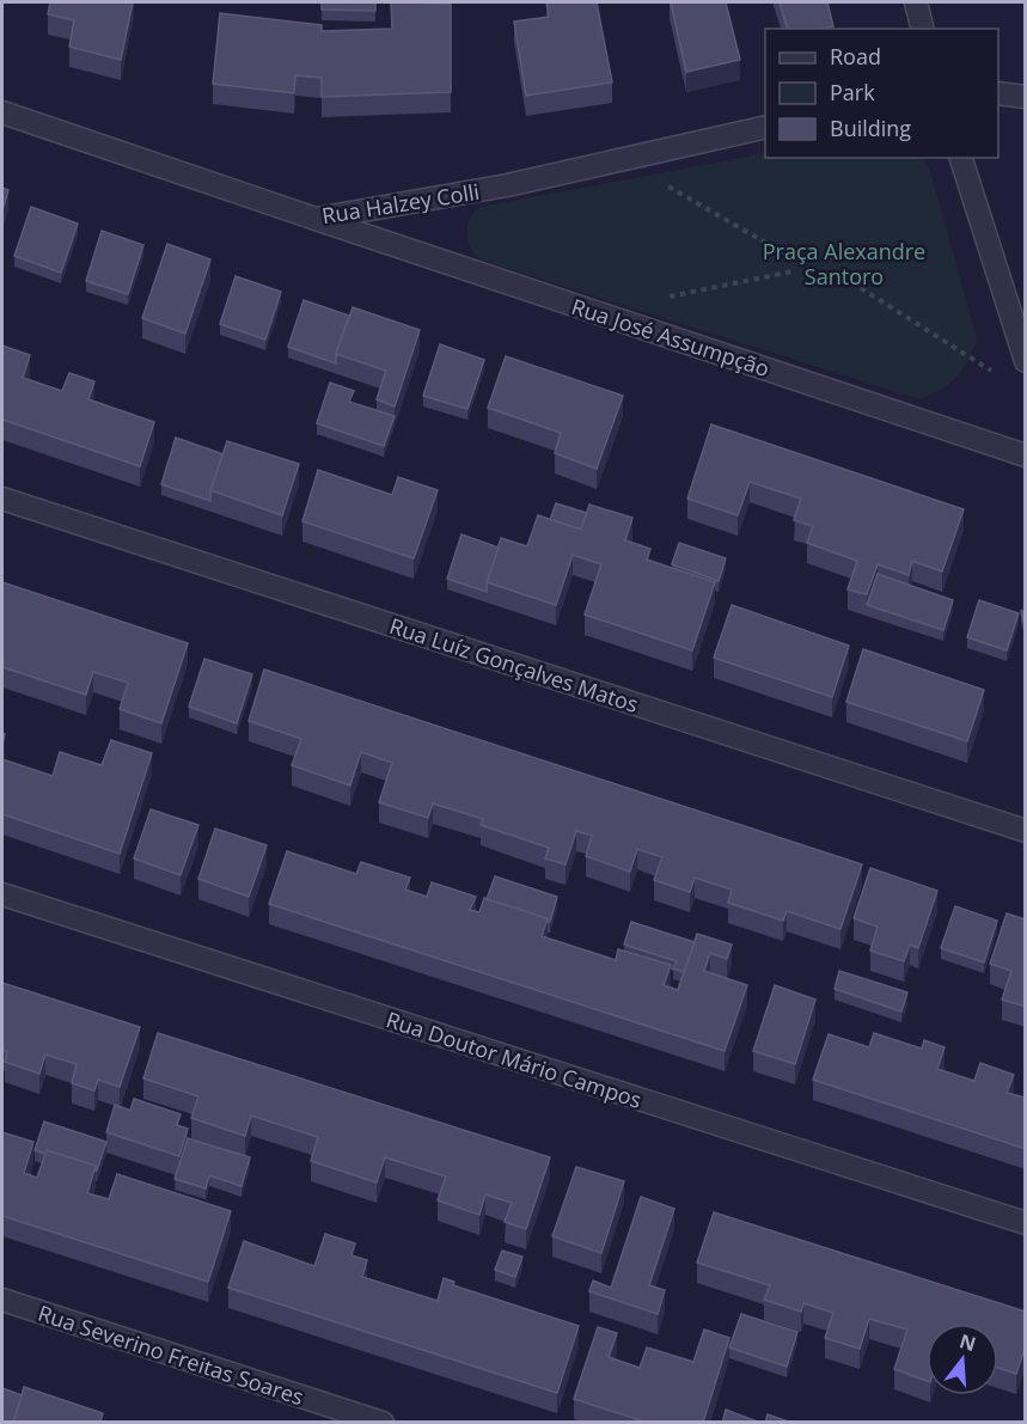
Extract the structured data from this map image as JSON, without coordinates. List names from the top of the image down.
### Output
{
  "streets": {
    "street": [
      "Rua Halzey Colli",
      "Rua José Assumpção",
      "Rua Luíz Gonçalves Matos",
      "Rua Doutor Mário Campos",
      "Rua Severino Freitas Soares"
    ]
  },
  "crossings": [
    ["Rua Halzey Colli", "Rua José Assumpção"]
  ],
  "parks": ["Praça Alexandre Santoro"],
  "legend": ["Road", "Park", "Building"],
  "north": "top"
}
